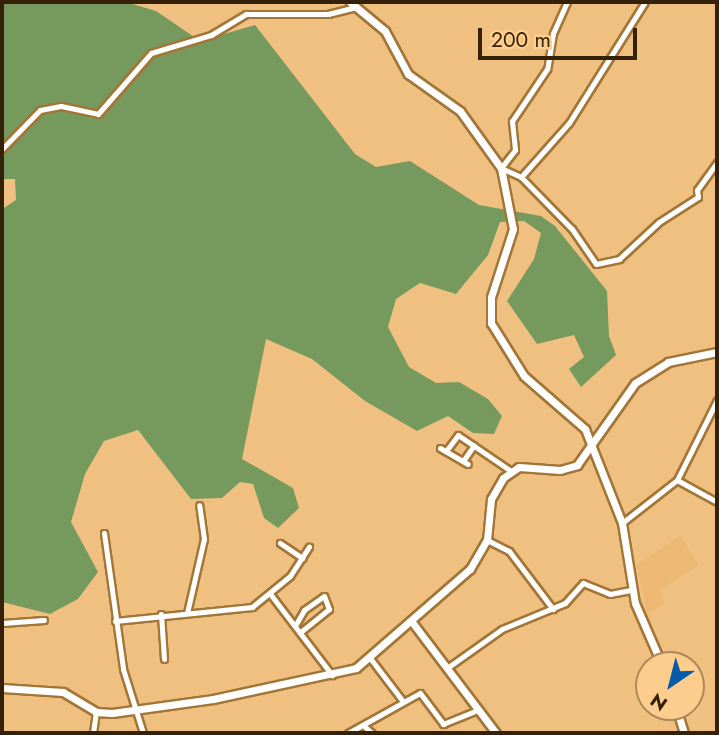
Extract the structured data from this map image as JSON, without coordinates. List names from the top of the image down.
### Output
{
  "scale_bar": "200 m",
  "north": "bottom left"
}
